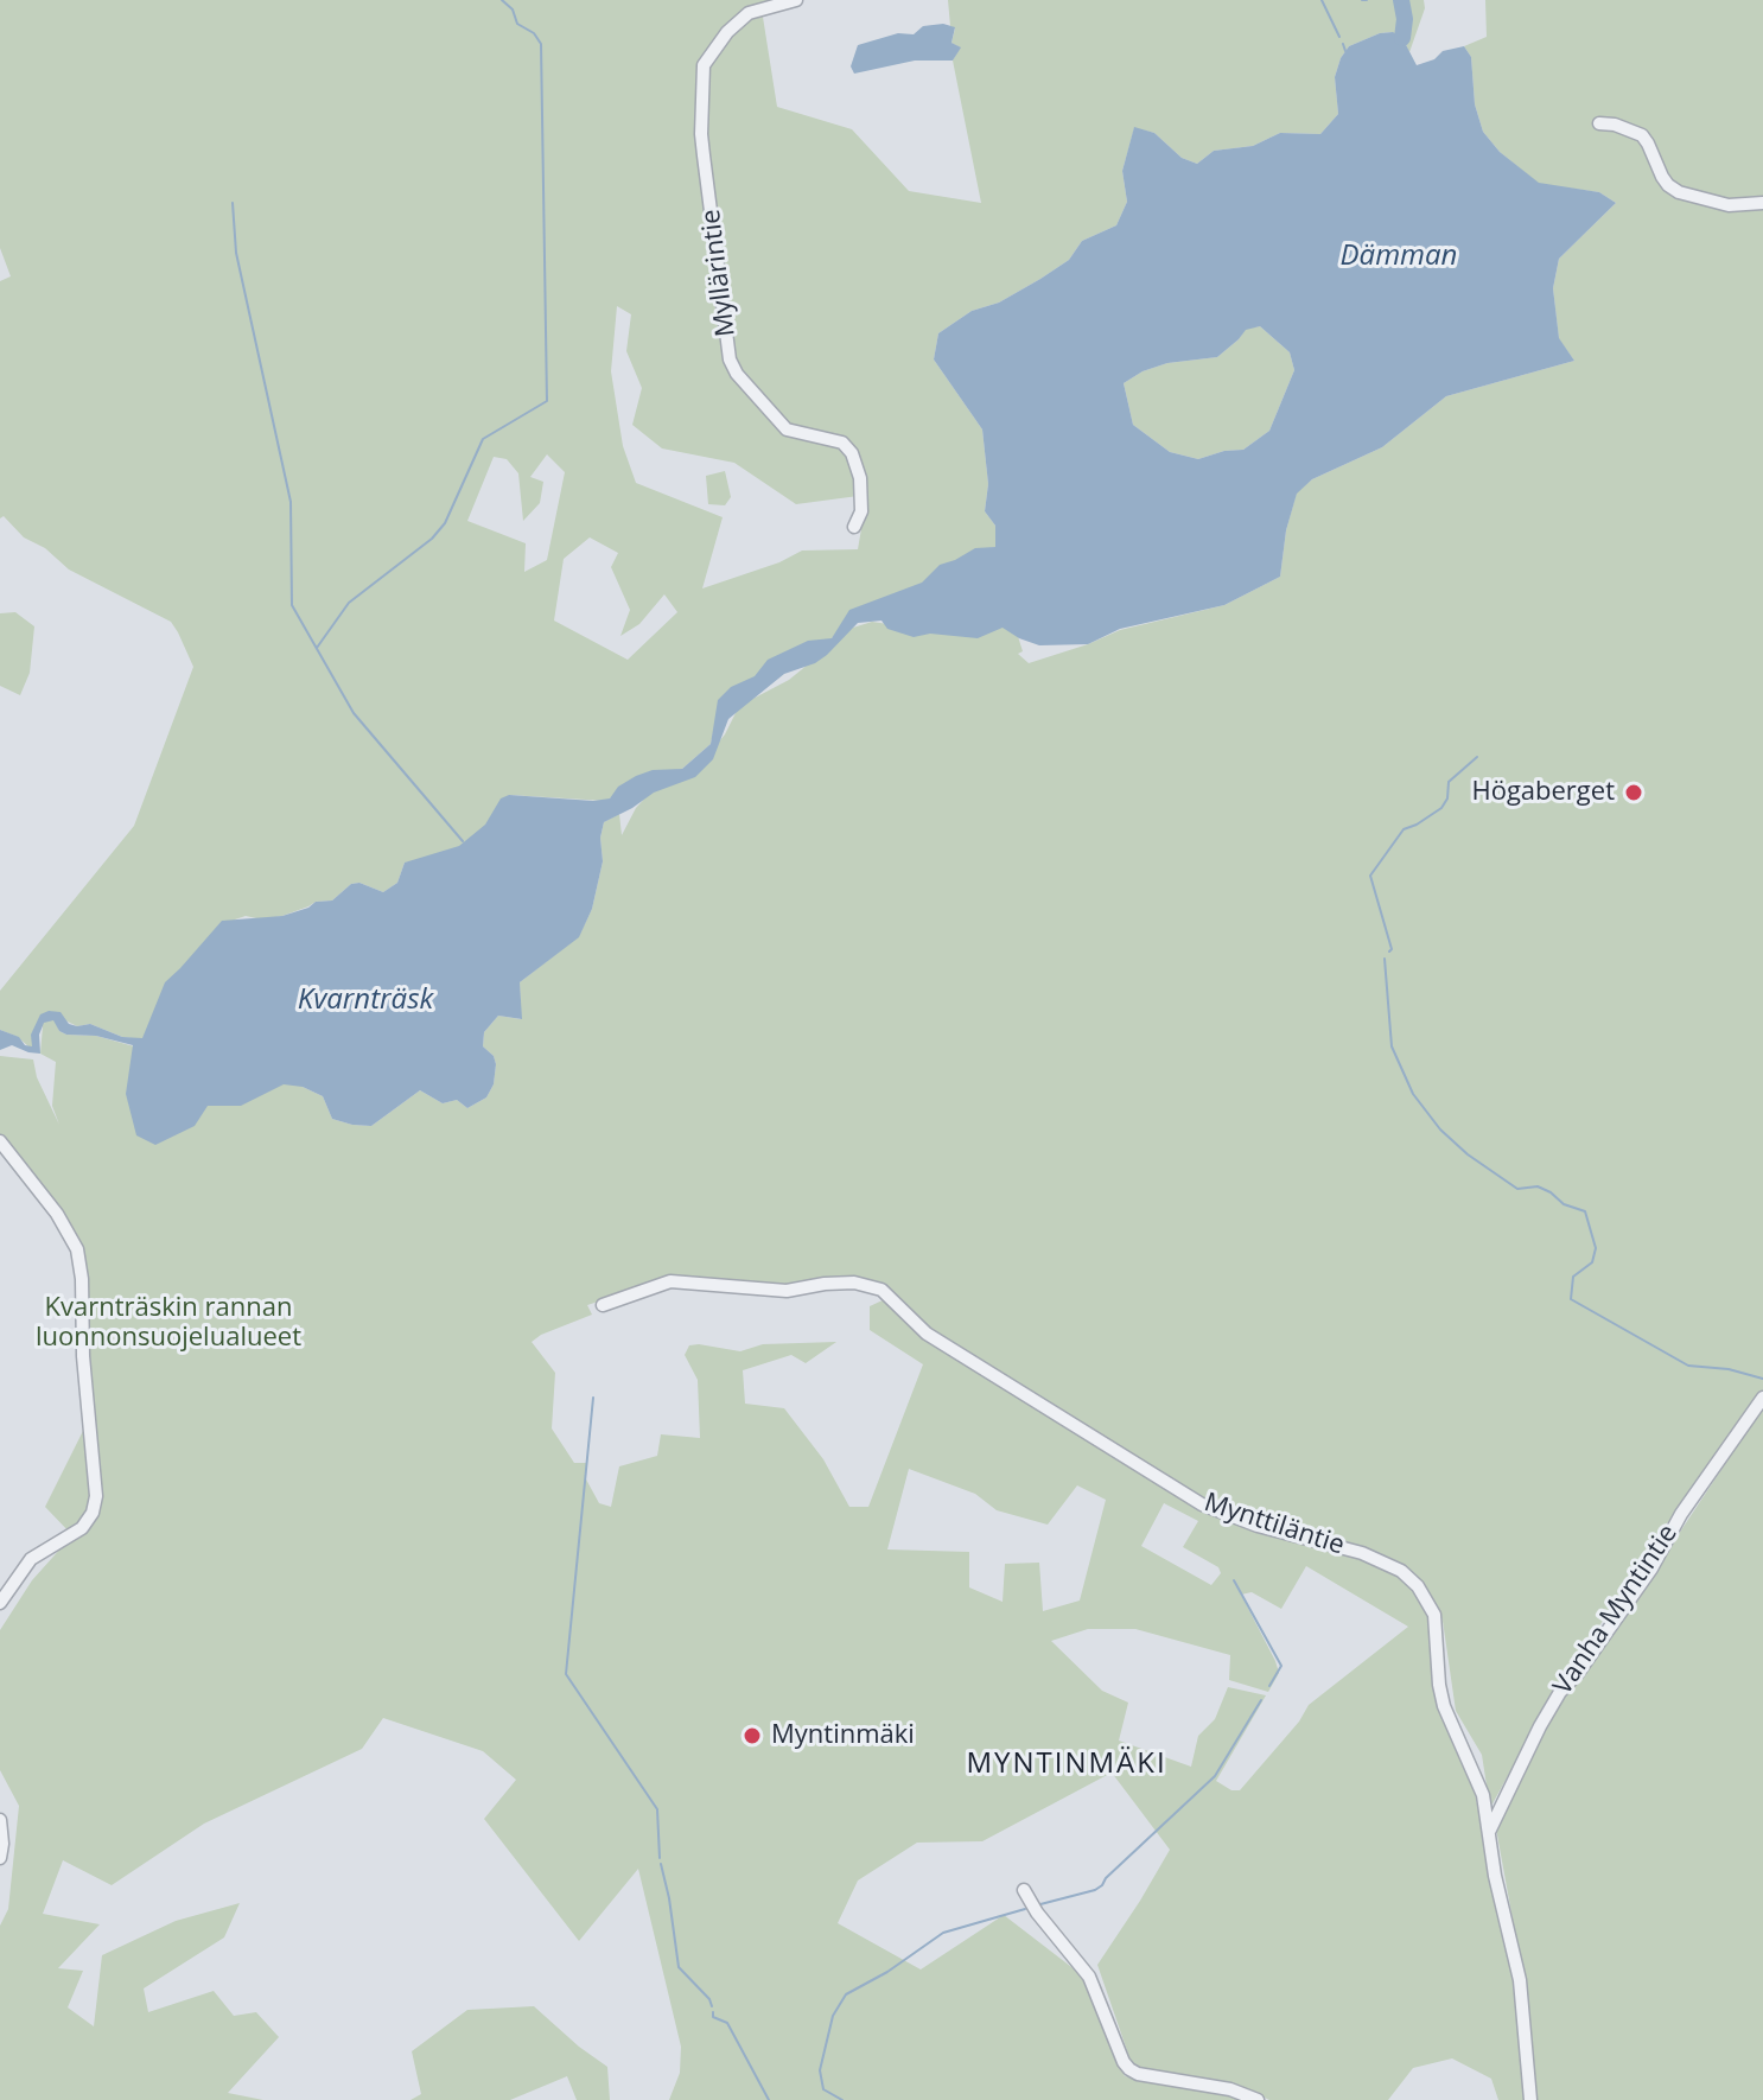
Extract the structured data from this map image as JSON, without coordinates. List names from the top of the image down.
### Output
{
  "streets": {
    "street": ["Myllärintie", "Mynttiläntie", "Vanha Myntintie"]
  },
  "crossings": [
    ["Mynttiläntie", "Vanha Myntintie"]
  ],
  "districts": ["MYNTINMÄKI"],
  "water": ["Dämman", "Kvarnträsk"],
  "parks": ["Kvarnträskin rannan luonnonsuojelualueet"],
  "places": ["Högaberget", "Myntinmäki"]
}
